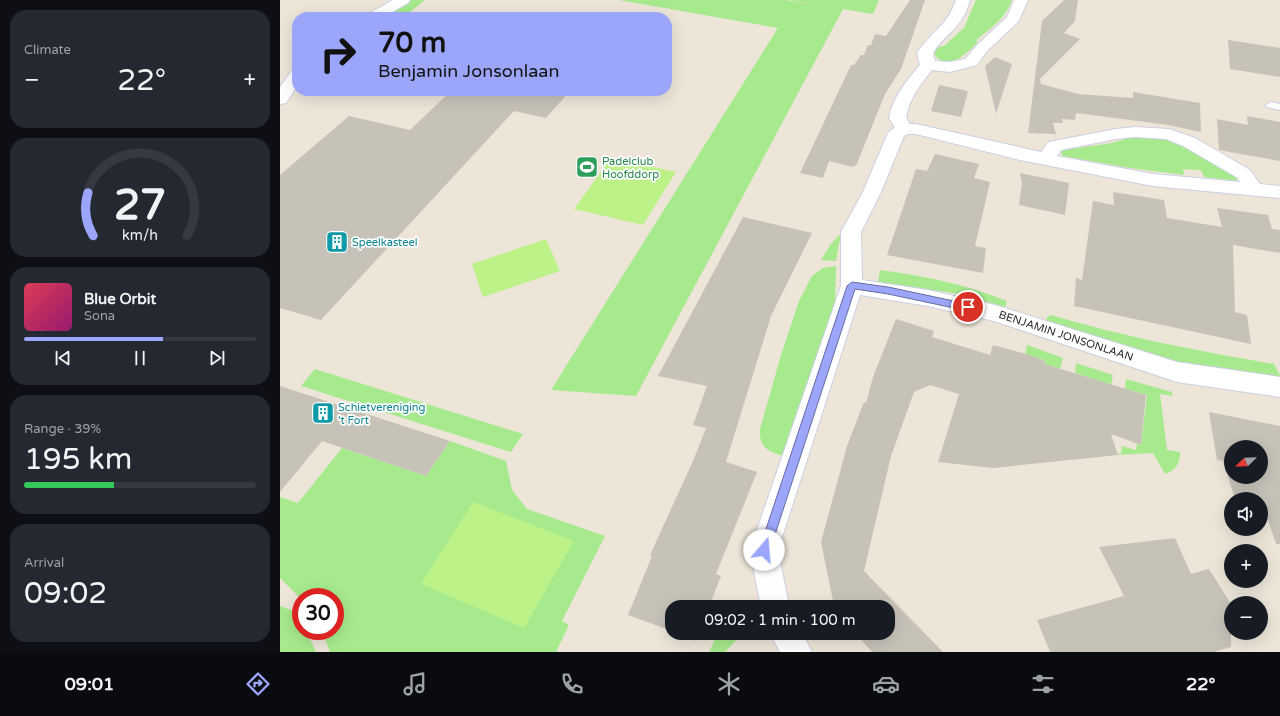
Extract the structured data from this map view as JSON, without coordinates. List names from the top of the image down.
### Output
{
  "streets": {
    "street": ["BENJAMIN JONSONLAAN"]
  },
  "places": {
    "sports": ["Padelclub Hoofddorp"],
    "building": ["Speelkasteel", "Schietvereniging 't Fort"]
  },
  "north": "bottom left",
  "page": {
    "tile": [
      "Climate",
      ["Range · 39%", "195 km"],
      ["Arrival", "09:02"]
    ],
    "turn": ["70 m", "Benjamin Jonsonlaan"],
    "heat": ["−", "22°", "+"],
    "song": ["Blue Orbit", "Sona"],
    "map_buttons": ["+", "−"],
    "limit": "30",
    "trip": "09:02 · 1 min · 100 m",
    "tabs": ["09:01", "22°"],
    "gauge": ["27", "km/h"]
  }
}
